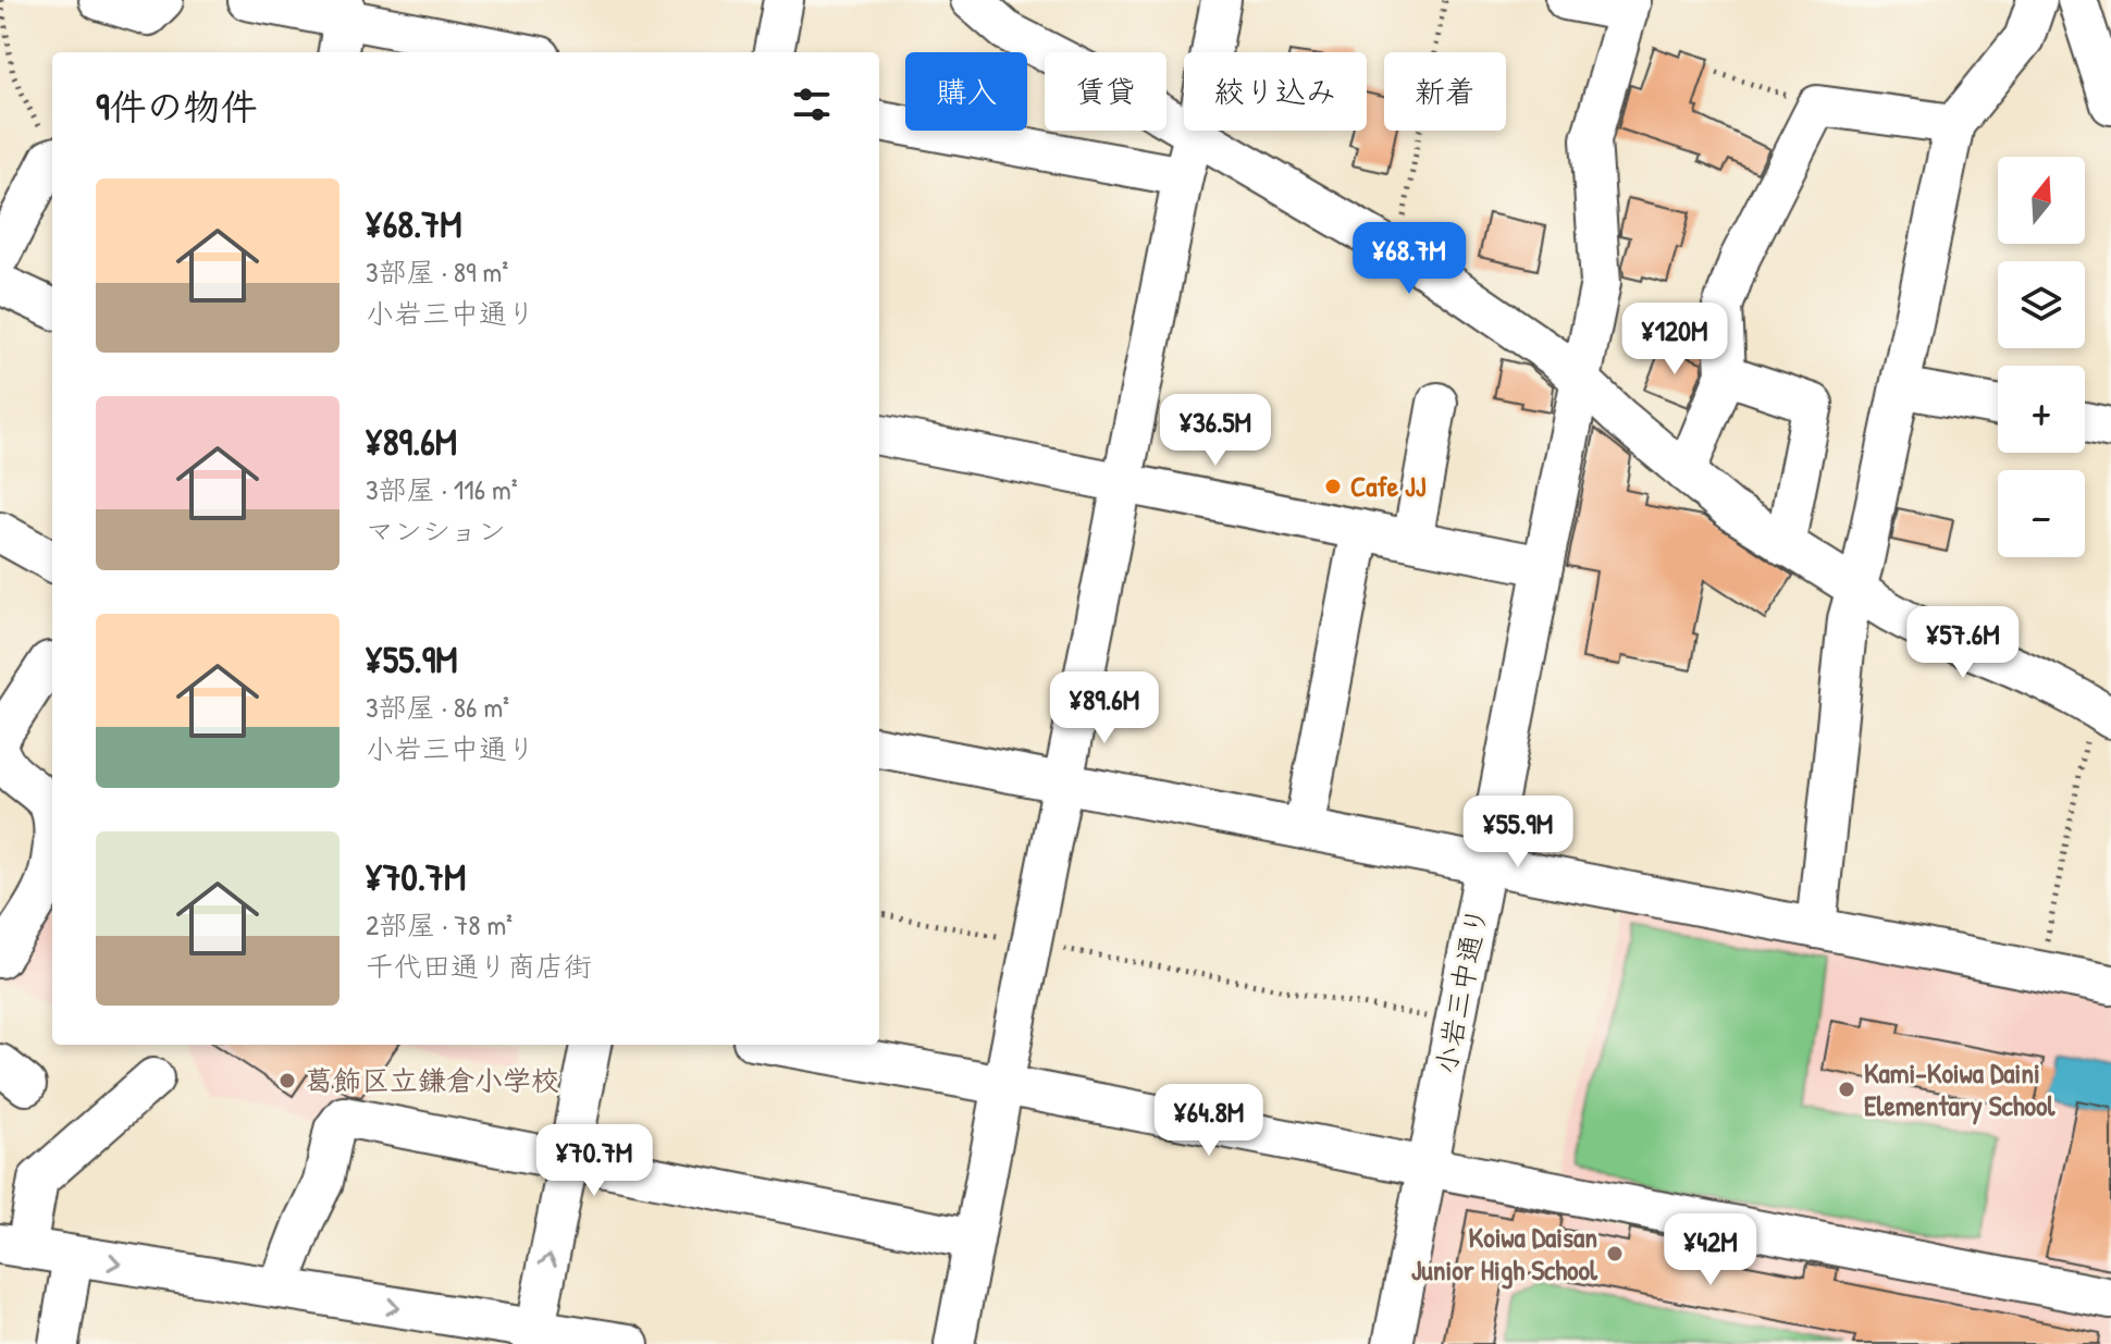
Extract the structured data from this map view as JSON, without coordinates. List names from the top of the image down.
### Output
{
  "streets": {
    "street": ["小岩三中通り"]
  },
  "places": [
    "Cafe JJ",
    "葛飾区立鎌倉小学校",
    "Kami-Koiwa Daini Elementary School",
    "Koiwa Daisan Junior High School"
  ],
  "north": "top",
  "page": {
    "chip": [
      "購入",
      "賃貸",
      "絞り込み",
      "新着"
    ],
    "heading": "9件の物件",
    "map_buttons": ["+", "−"],
    "list": [
      {
        "name": "¥68.7M",
        "note": "3部屋 · 89 m² · 小岩三中通り"
      },
      {
        "name": "¥89.6M",
        "note": "3部屋 · 116 m² · マンション"
      },
      {
        "name": "¥55.9M",
        "note": "3部屋 · 86 m² · 小岩三中通り"
      },
      {
        "name": "¥70.7M",
        "note": "2部屋 · 78 m² · 千代田通り商店街"
      }
    ],
    "price": [
      "¥68.7M",
      "¥120M",
      "¥36.5M",
      "¥57.6M",
      "¥89.6M",
      "¥55.9M",
      "¥64.8M",
      "¥70.7M",
      "¥42M"
    ]
  }
}
